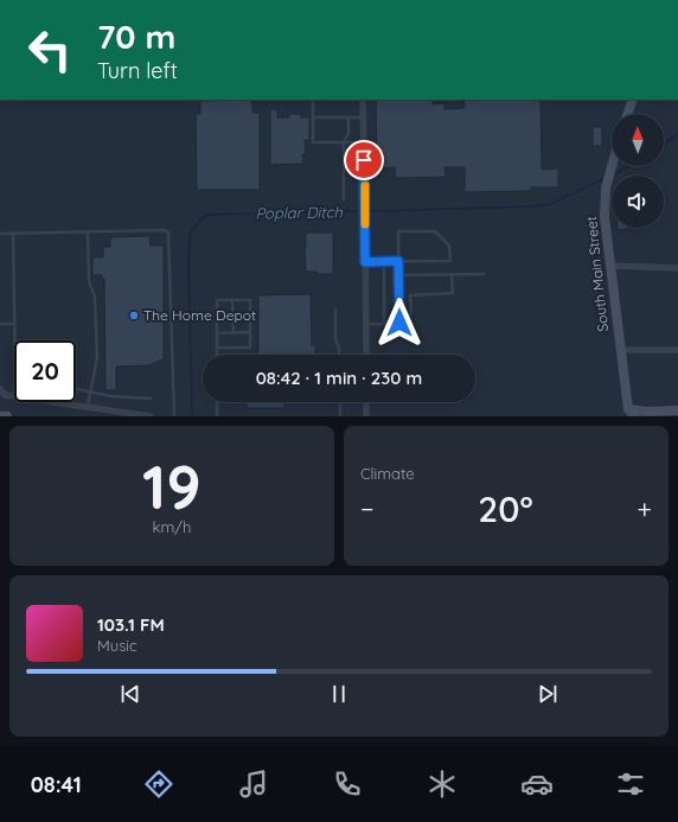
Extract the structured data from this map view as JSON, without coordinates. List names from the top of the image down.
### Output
{
  "streets": {
    "main road": ["South Main Street"]
  },
  "water": ["Poplar Ditch"],
  "places": ["The Home Depot"],
  "north": "top",
  "page": {
    "turn": ["70 m", "Turn left"],
    "limit": "20",
    "trip": "08:42 · 1 min · 230 m",
    "tile": [
      ["19", "km/h"],
      "Climate"
    ],
    "heat": ["−", "20°", "+"],
    "song": ["103.1 FM", "Music"],
    "tabs": "08:41"
  }
}
